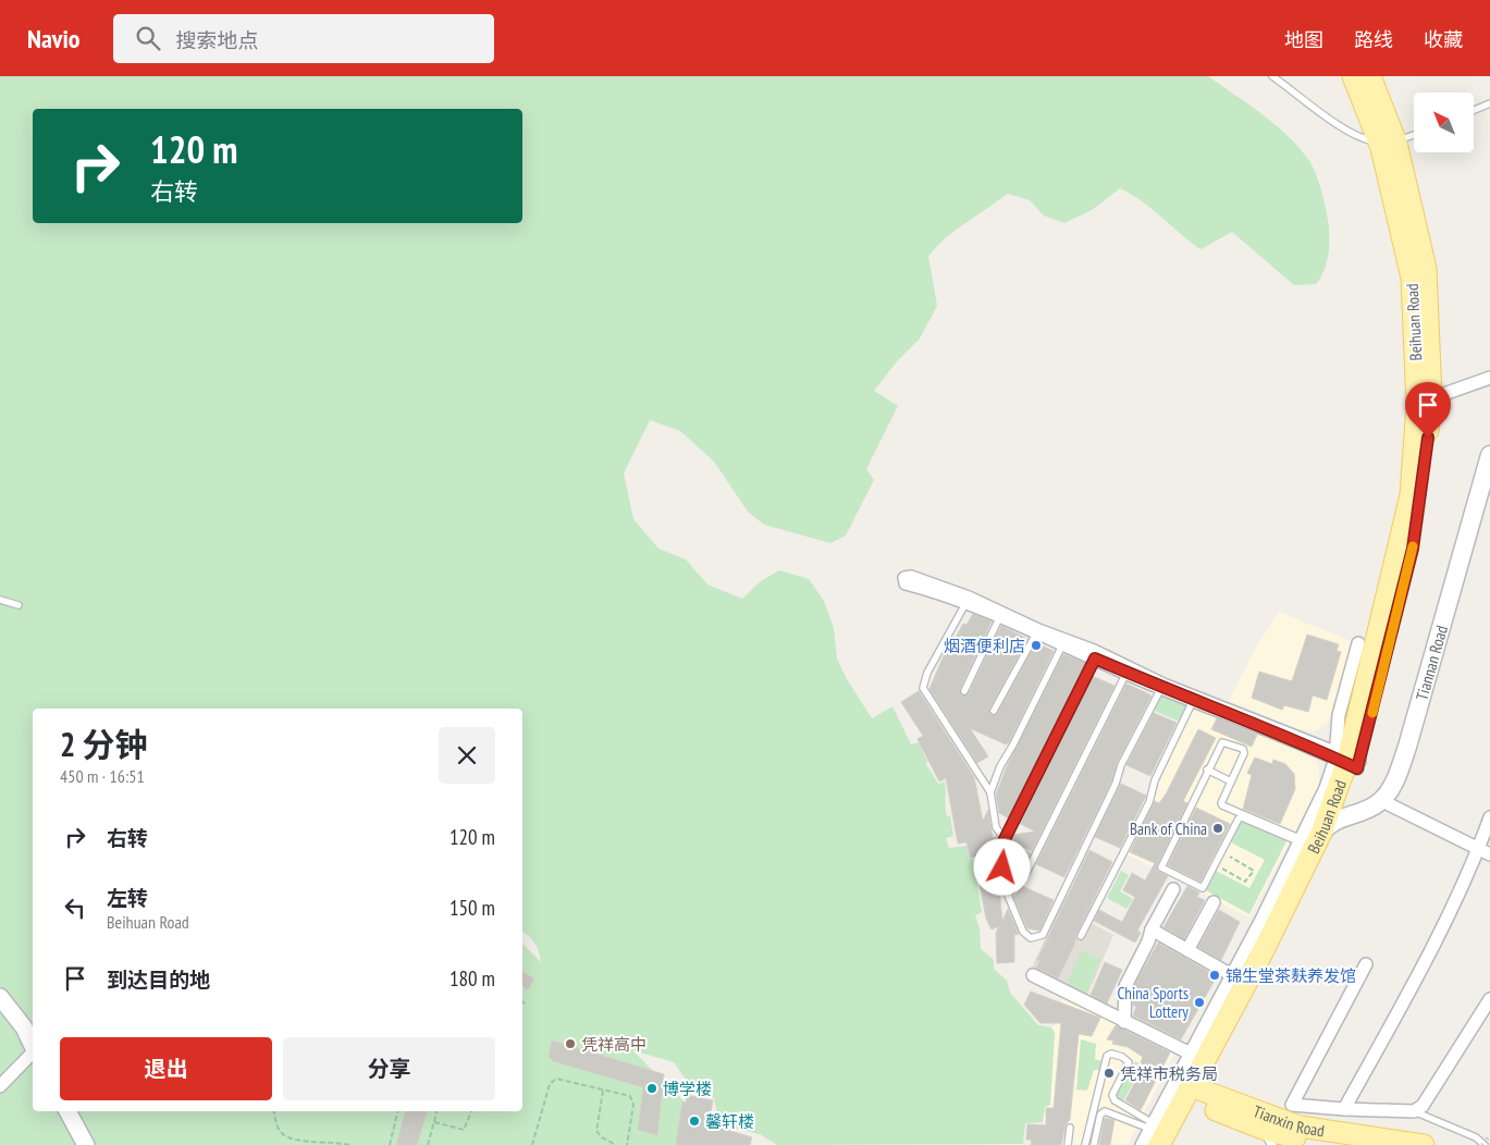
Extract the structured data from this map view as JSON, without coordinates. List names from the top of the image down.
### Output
{
  "streets": {
    "main road": ["Beihuan Road", "Tiannan Road", "Tianxin Road"]
  },
  "crossings": [
    ["Beihuan Road", "Tiannan Road"],
    ["Beihuan Road", "Tianxin Road"]
  ],
  "places": [
    "烟酒便利店",
    "Bank of China",
    "锦生堂茶麸养发馆",
    "China Sports Lottery",
    "凭祥高中",
    "凭祥市税务局",
    "博学楼",
    "馨轩楼"
  ],
  "north": "top left",
  "page": {
    "header": "Navio",
    "search": "搜索地点",
    "nav": ["地图", "路线", "收藏"],
    "turn": ["120 m", "右转"],
    "heading": ["2 分钟", "450 m · 16:51"],
    "list": [
      {
        "name": "右转",
        "value": "120 m"
      },
      {
        "name": "左转",
        "note": "Beihuan Road",
        "value": "150 m"
      },
      {
        "name": "到达目的地",
        "value": "180 m"
      }
    ],
    "buttons": ["退出", "分享"]
  }
}
